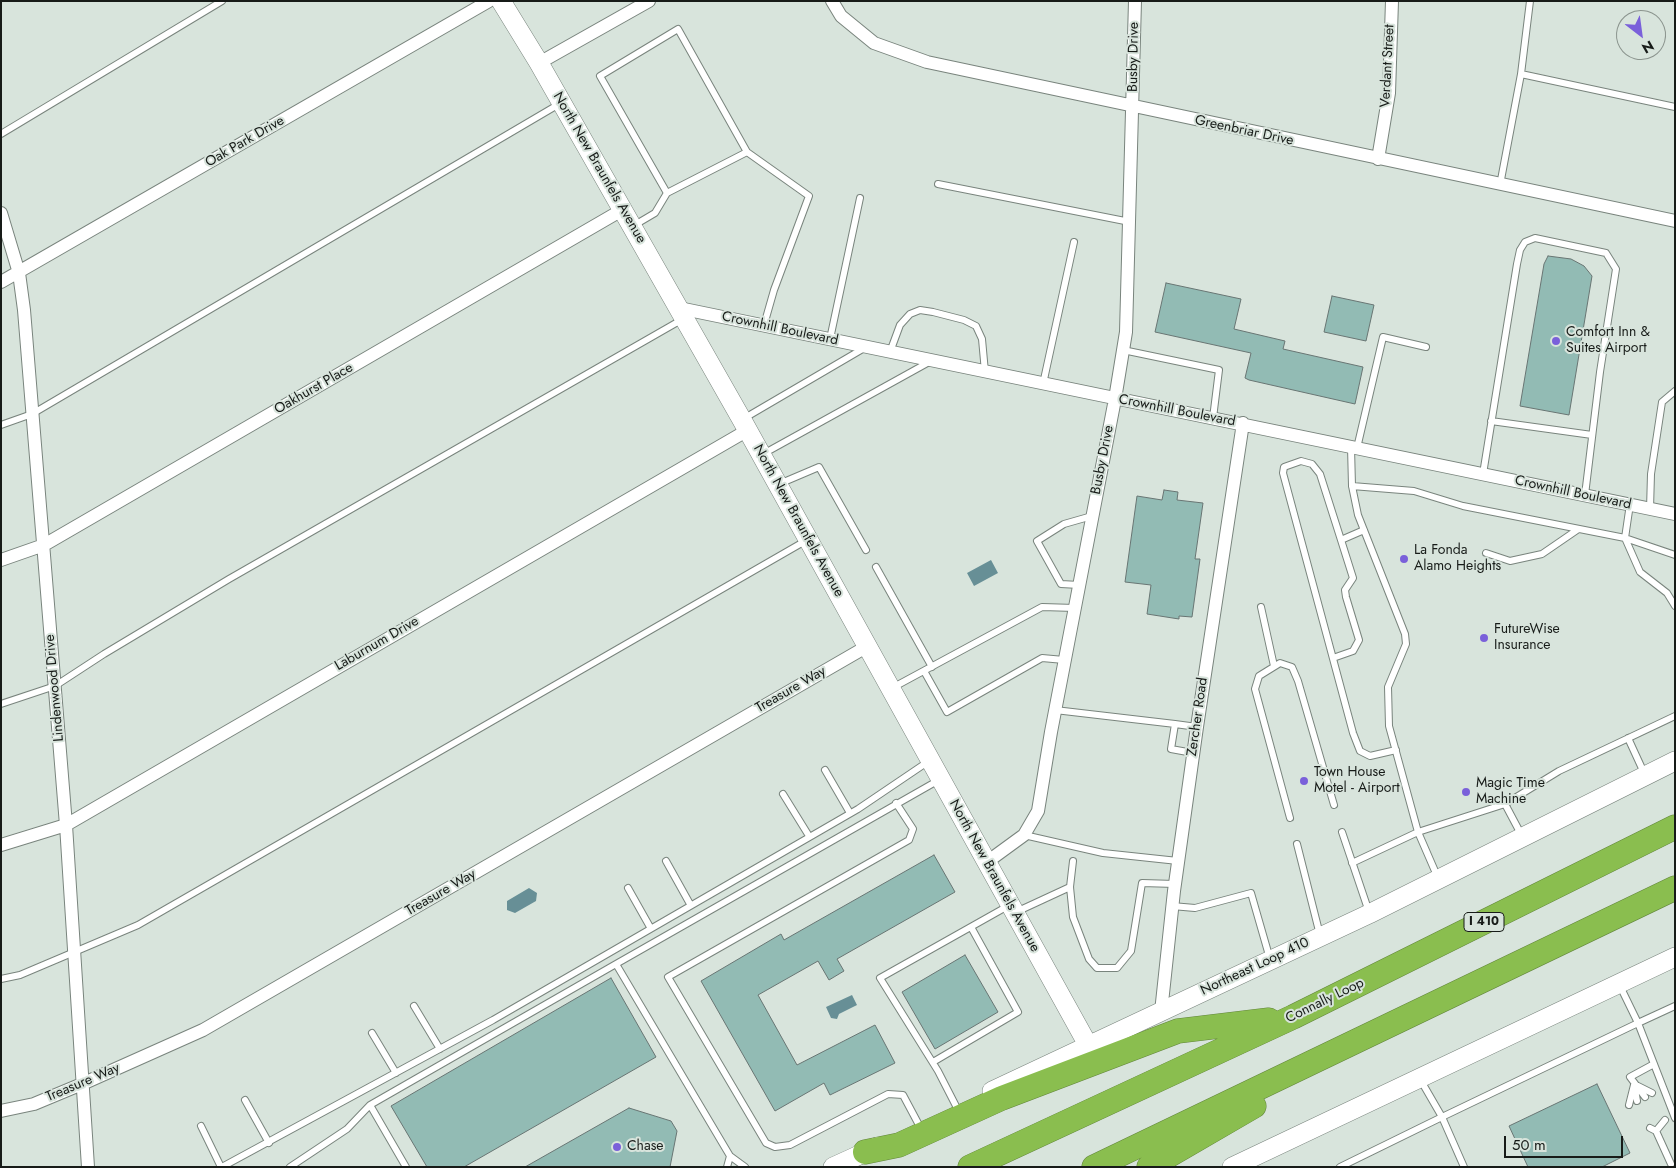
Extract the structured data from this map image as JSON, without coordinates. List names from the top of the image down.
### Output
{
  "streets": {
    "highway": ["I 410", "Connally Loop"],
    "main road": ["North New Braunfels Avenue", "Northeast Loop 410"],
    "street": [
      "Busby Drive",
      "Verdant Street",
      "Greenbriar Drive",
      "Oak Park Drive",
      "Crownhill Boulevard",
      "Oakhurst Place",
      "Laburnum Drive",
      "Lindenwood Drive",
      "Treasure Way",
      "Zercher Road"
    ]
  },
  "crossings": [
    ["Busby Drive", "Greenbriar Drive"],
    ["Busby Drive", "North New Braunfels Avenue"],
    ["Busby Drive", "Crownhill Boulevard"],
    ["Verdant Street", "Greenbriar Drive"],
    ["Oak Park Drive", "Lindenwood Drive"],
    ["North New Braunfels Avenue", "Crownhill Boulevard"],
    ["North New Braunfels Avenue", "Oakhurst Place"],
    ["North New Braunfels Avenue", "Laburnum Drive"],
    ["North New Braunfels Avenue", "Treasure Way"],
    ["North New Braunfels Avenue", "Northeast Loop 410"],
    ["Crownhill Boulevard", "Zercher Road"],
    ["Oakhurst Place", "Lindenwood Drive"],
    ["Laburnum Drive", "Lindenwood Drive"],
    ["Lindenwood Drive", "Treasure Way"],
    ["Zercher Road", "Northeast Loop 410"]
  ],
  "places": [
    "Comfort Inn & Suites Airport",
    "La Fonda Alamo Heights",
    "FutureWise Insurance",
    "Town House Motel - Airport",
    "Magic Time Machine",
    "Chase"
  ],
  "scale_bar": "50 m",
  "north": "bottom right"
}
